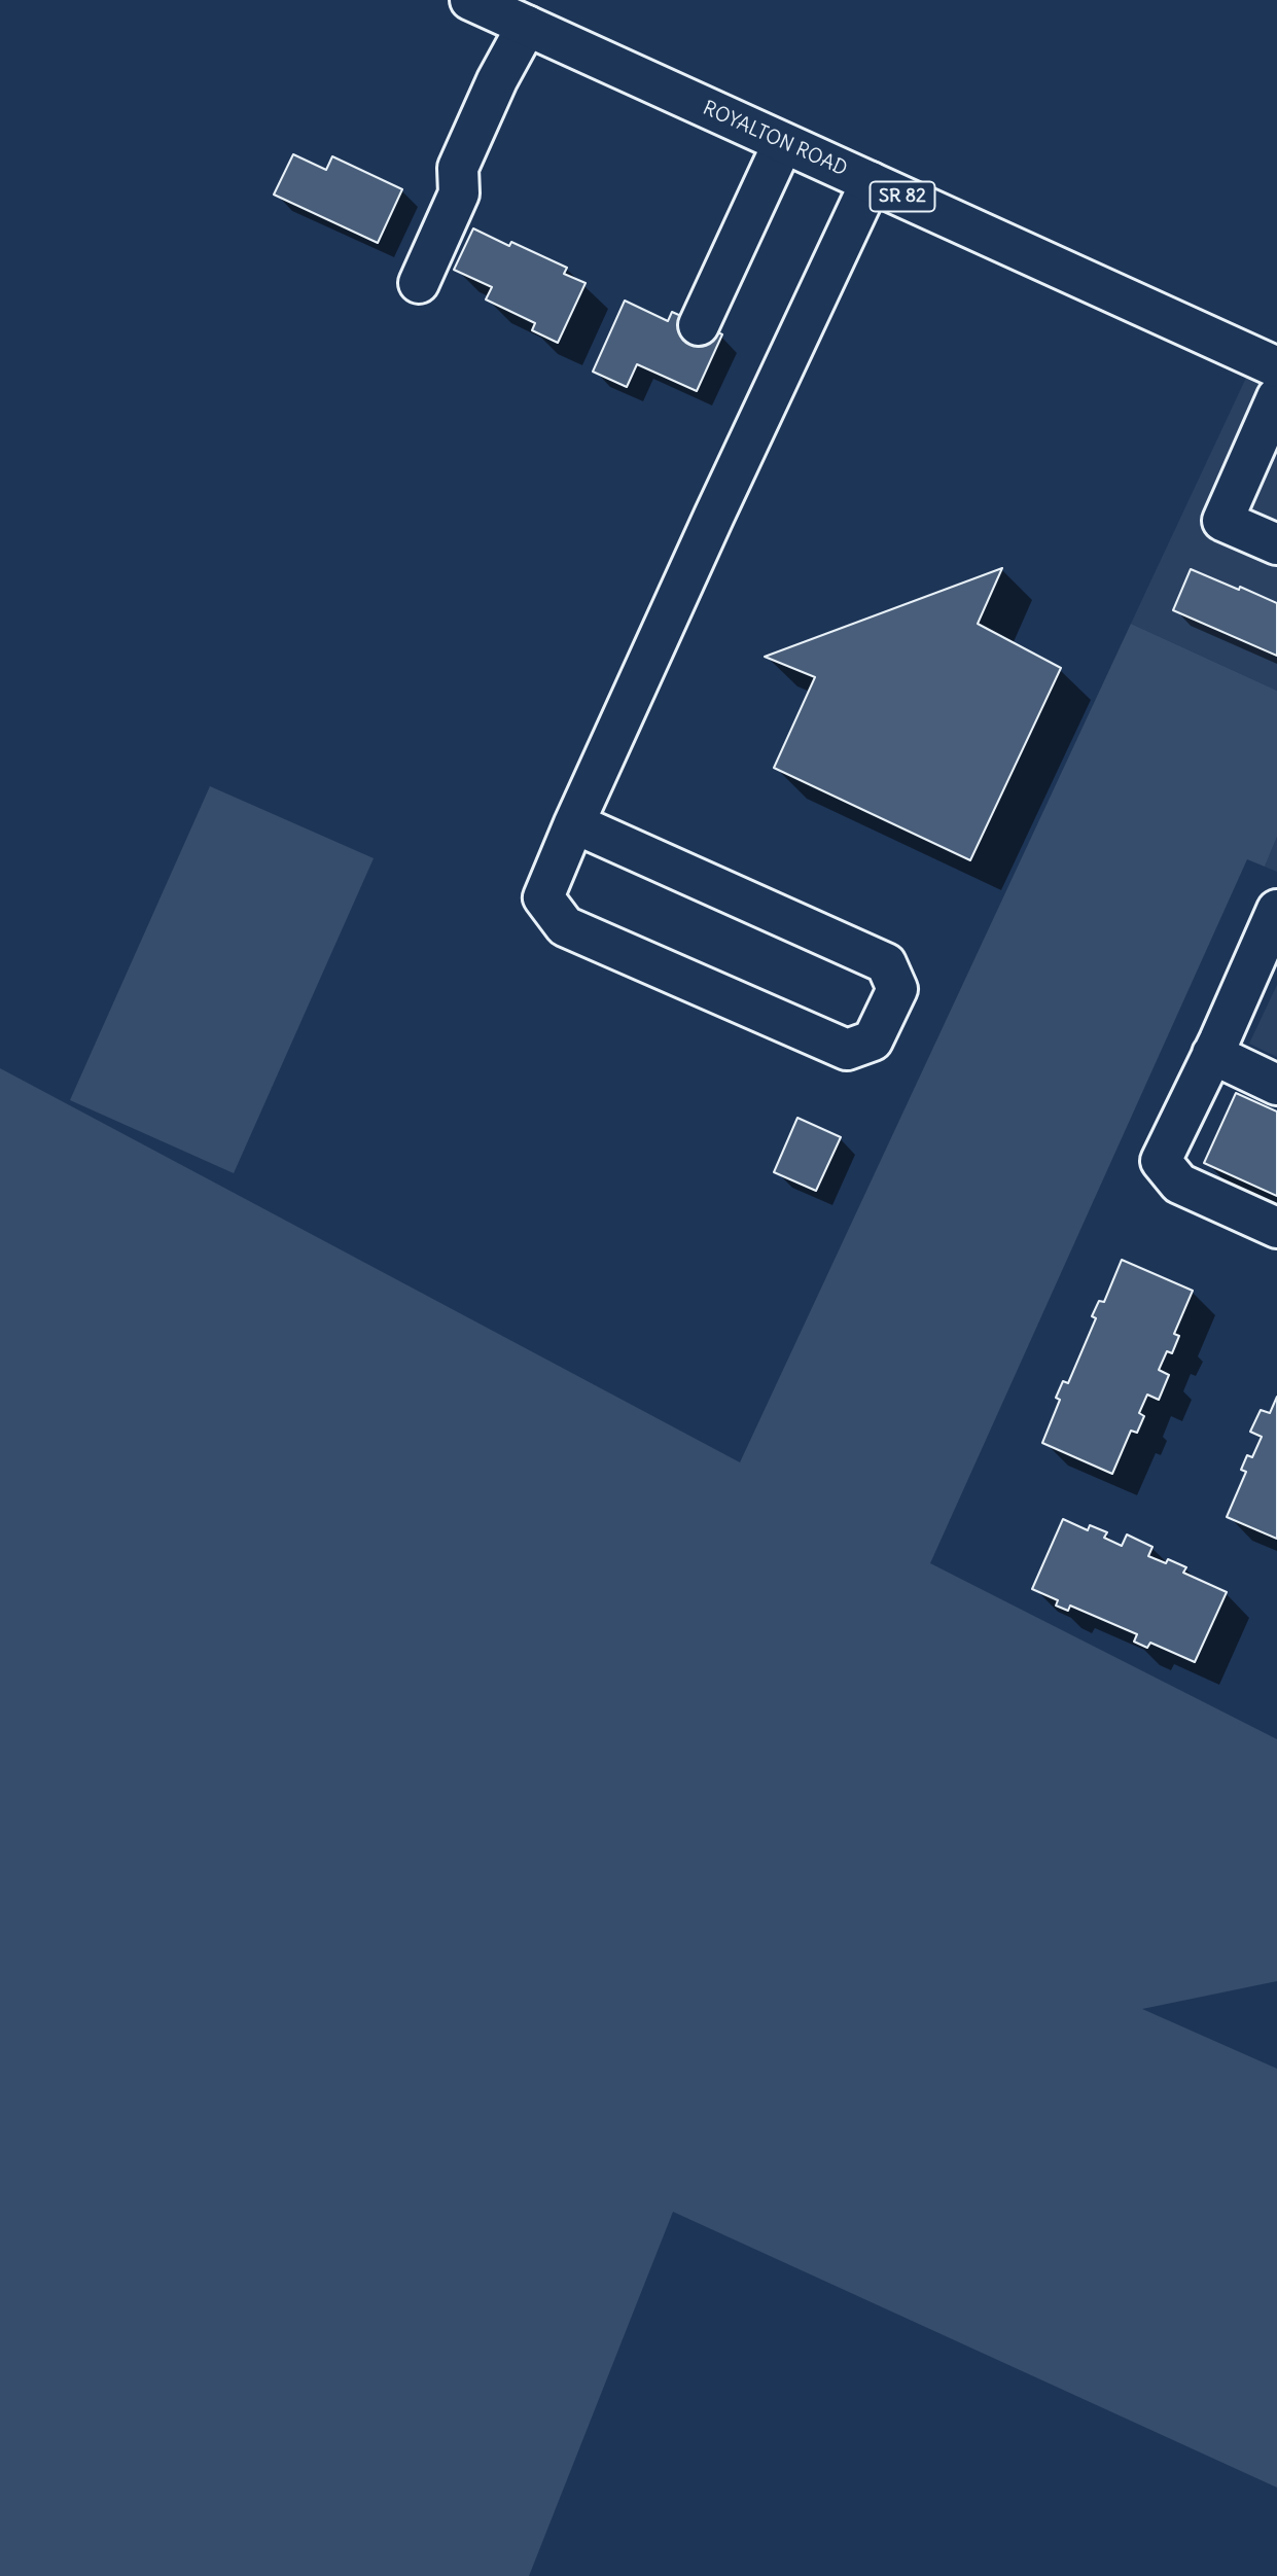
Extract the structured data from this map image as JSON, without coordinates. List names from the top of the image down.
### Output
{
  "streets": {
    "main road": ["ROYALTON ROAD", "SR 82"]
  }
}
